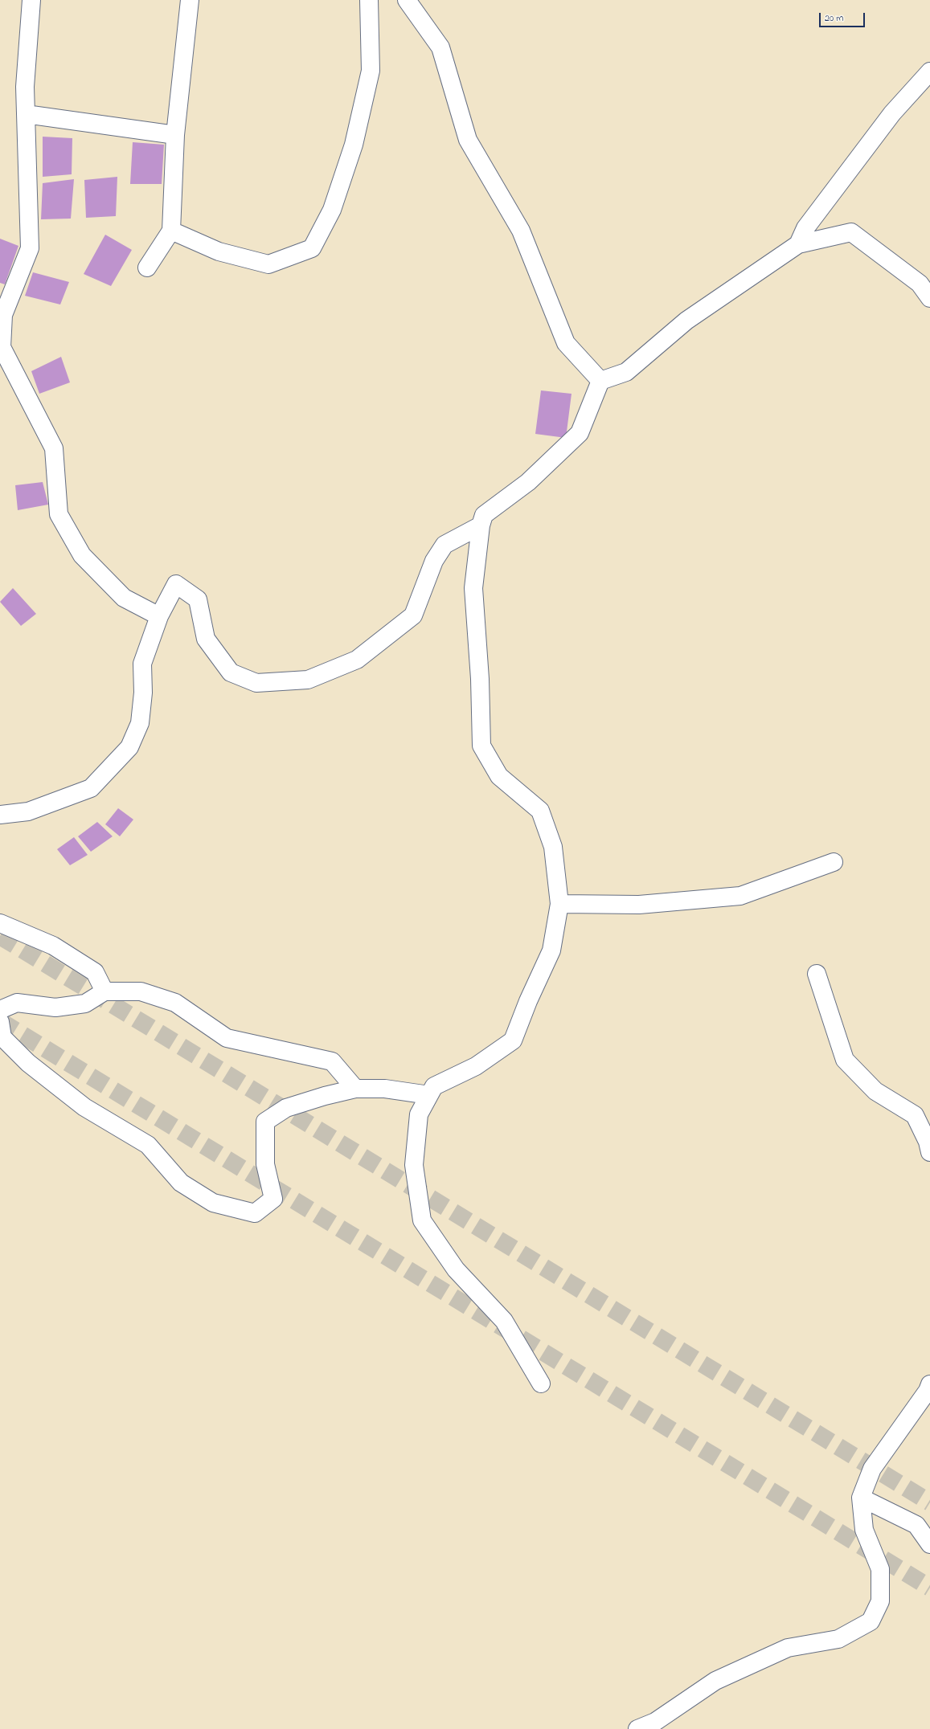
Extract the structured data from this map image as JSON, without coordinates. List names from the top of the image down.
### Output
{
  "scale_bar": "20 m"
}
